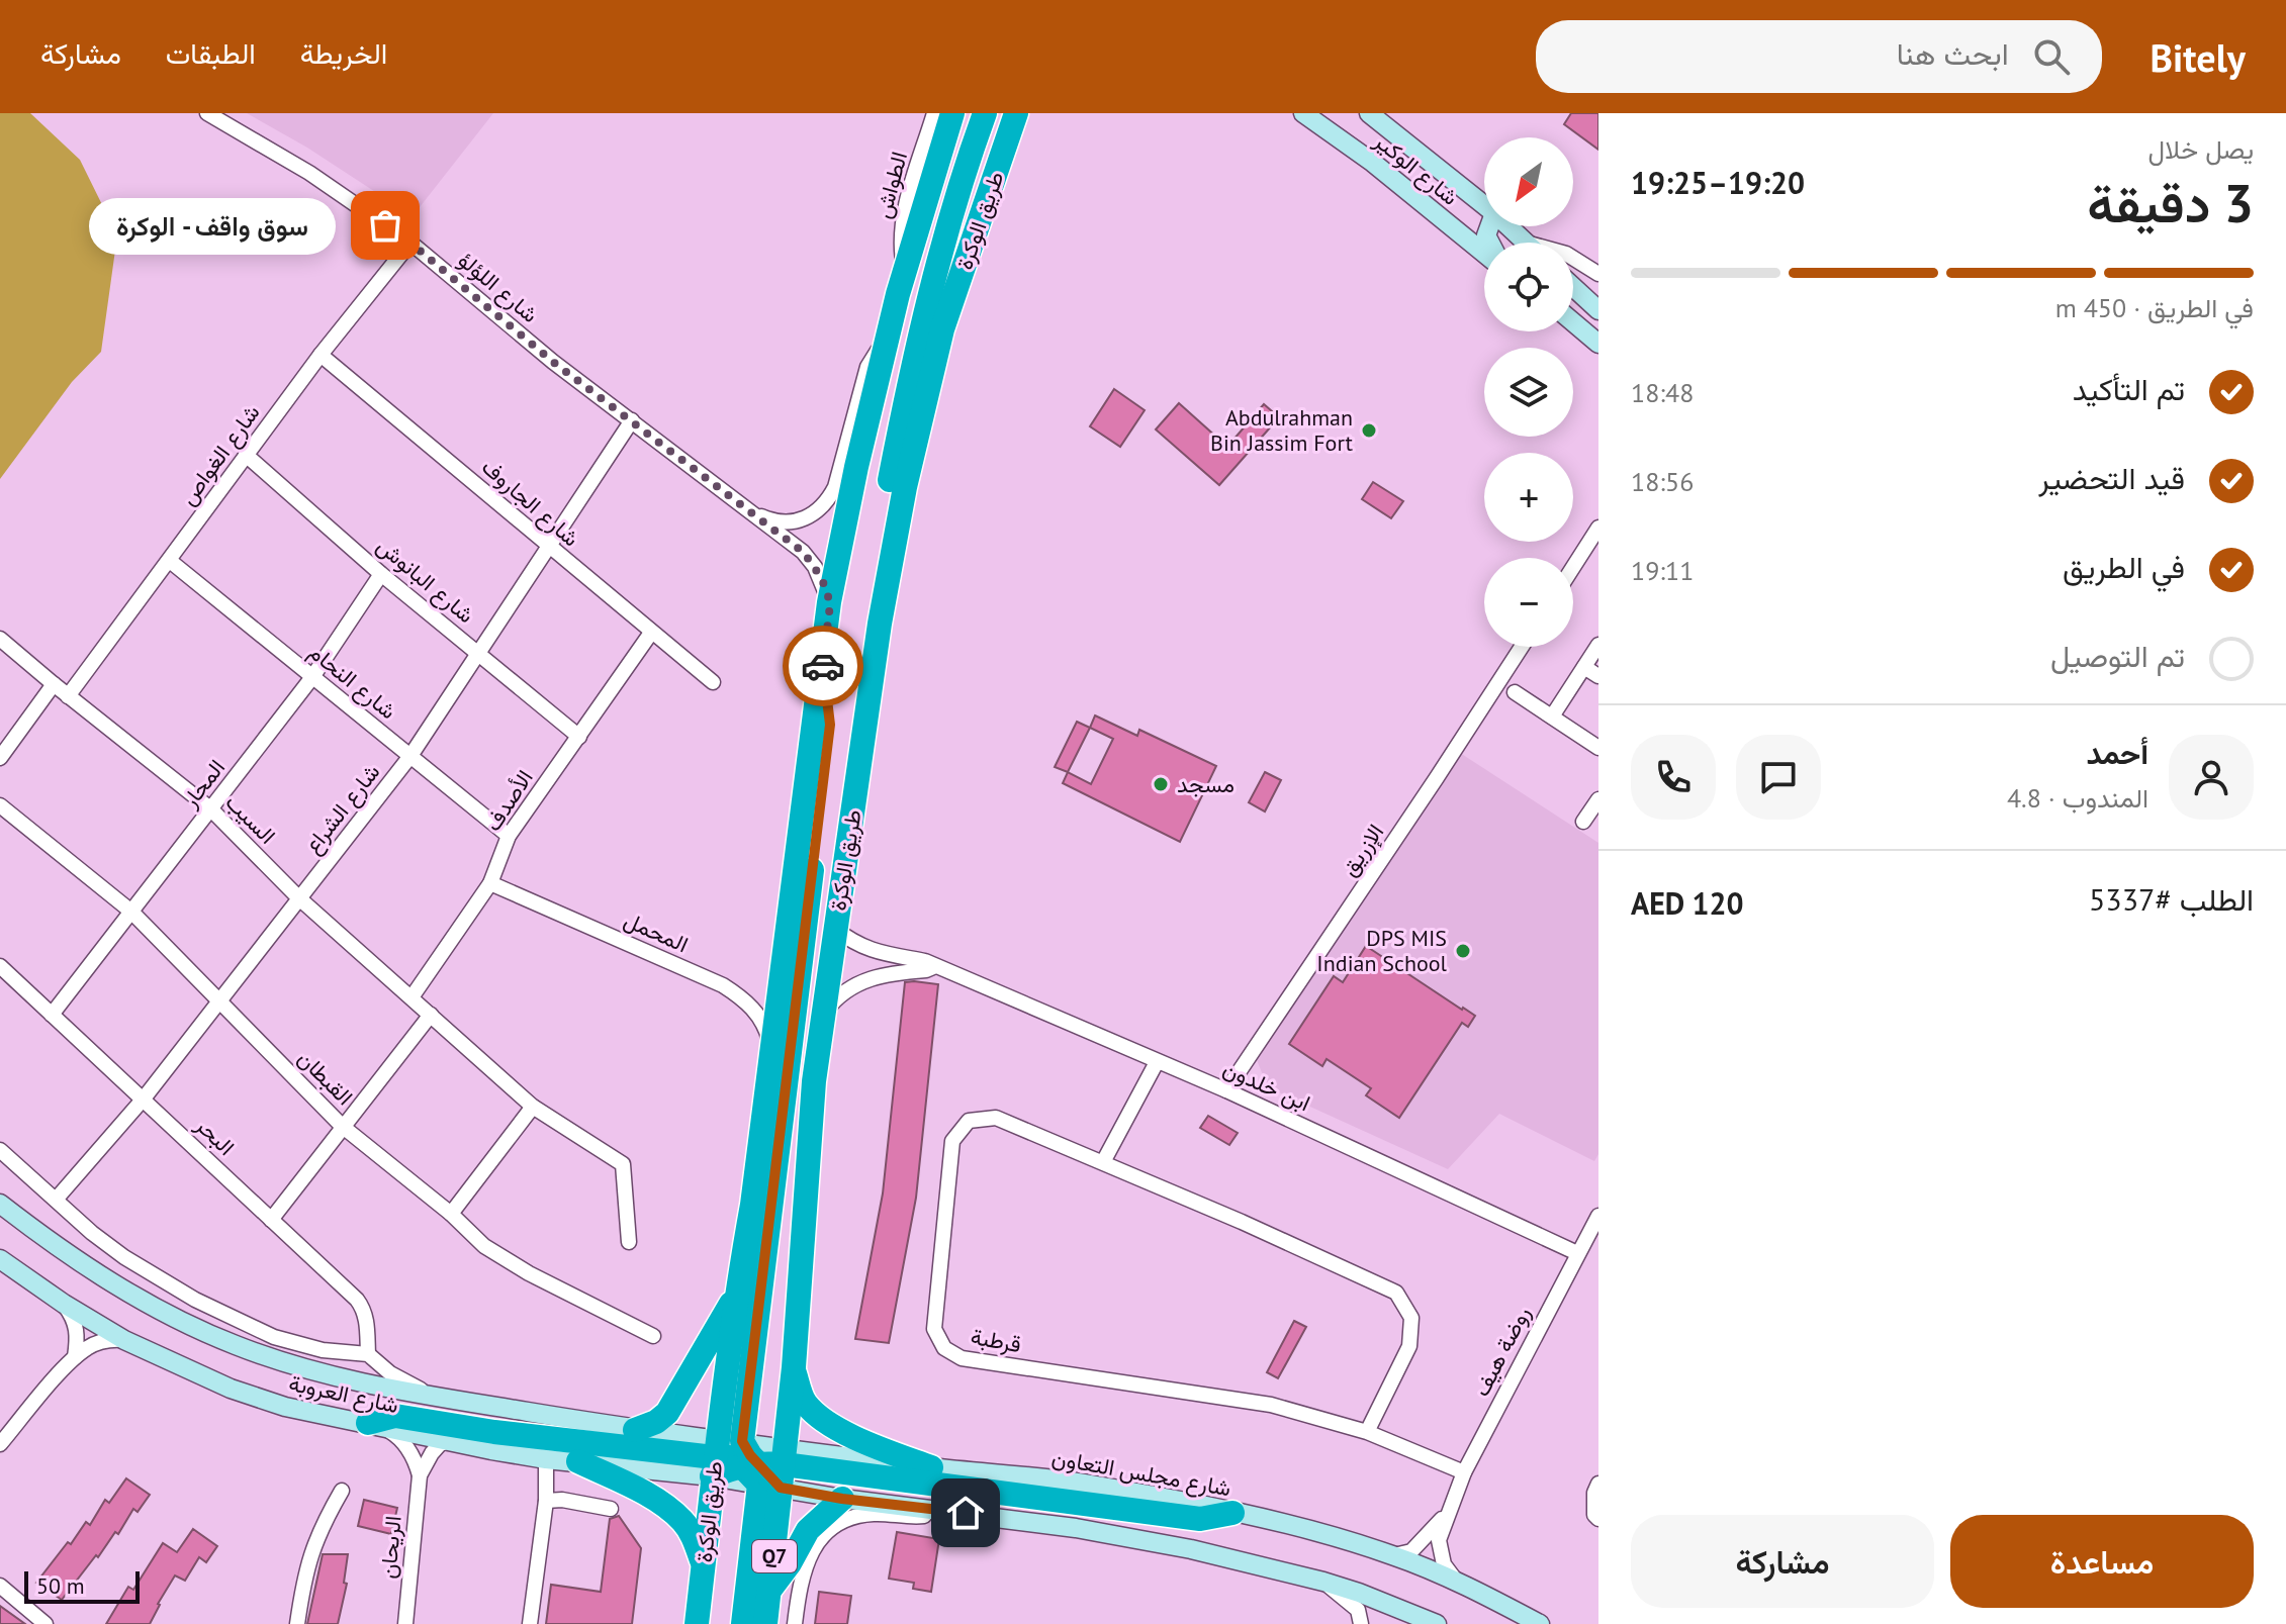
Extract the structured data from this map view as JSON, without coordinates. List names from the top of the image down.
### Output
{
  "streets": {
    "highway": ["طريق الوكرة", "Q7"],
    "street": [
      "شارع الوكير",
      "الطواش",
      "شارع اللؤلؤ",
      "شارع الغواص",
      "شارع الجاروف",
      "شارع البانوش",
      "شارع النحام",
      "المحار",
      "الأصدف",
      "شارع الشراع",
      "السيب",
      "الإزريق",
      "المحمل",
      "القبطان",
      "ابن خلدون",
      "البحر",
      "قرطبة",
      "روضة هيف",
      "شارع العروبة",
      "شارع مجلس التعاون",
      "الريحان"
    ]
  },
  "crossings": [
    ["الطواش", "طريق الوكرة"],
    ["طريق الوكرة", "شارع اللؤلؤ"],
    ["طريق الوكرة", "المحمل"],
    ["طريق الوكرة", "ابن خلدون"],
    ["طريق الوكرة", "شارع العروبة"],
    ["طريق الوكرة", "شارع مجلس التعاون"],
    ["شارع اللؤلؤ", "شارع الغواص"],
    ["شارع اللؤلؤ", "شارع الشراع"],
    ["شارع الغواص", "شارع الجاروف"],
    ["شارع الغواص", "شارع البانوش"],
    ["شارع الغواص", "شارع النحام"],
    ["شارع الغواص", "السيب"],
    ["شارع الجاروف", "الأصدف"],
    ["شارع الجاروف", "شارع الشراع"],
    ["شارع البانوش", "المحار"],
    ["شارع البانوش", "الأصدف"],
    ["شارع البانوش", "شارع الشراع"],
    ["شارع النحام", "المحار"],
    ["شارع النحام", "الأصدف"],
    ["شارع النحام", "شارع الشراع"],
    ["المحار", "السيب"],
    ["المحار", "القبطان"],
    ["المحار", "البحر"],
    ["الأصدف", "السيب"],
    ["الأصدف", "المحمل"],
    ["شارع الشراع", "السيب"],
    ["شارع الشراع", "القبطان"],
    ["شارع الشراع", "البحر"],
    ["شارع الشراع", "شارع العروبة"],
    ["الإزريق", "ابن خلدون"],
    ["ابن خلدون", "روضة هيف"],
    ["البحر", "شارع العروبة"],
    ["قرطبة", "روضة هيف"],
    ["روضة هيف", "شارع مجلس التعاون"],
    ["شارع العروبة", "شارع مجلس التعاون"]
  ],
  "places": [
    "سوق واقف - الوكرة",
    "Abdulrahman Bin Jassim Fort",
    "مسجد",
    "DPS MIS Indian School"
  ],
  "scale_bar": "50 m",
  "north": "bottom left",
  "page": {
    "header": "Bitely",
    "search": "ابحث هنا",
    "nav": ["الخريطة", "الطبقات", "مشاركة"],
    "heading": ["3 دقيقة", "يصل خلال", "19:20–19:25"],
    "panel": [
      "أحمد",
      "المندوب · 4.8",
      "الطلب #5337",
      "AED 120"
    ],
    "map_buttons": ["+", "−"],
    "bubble": "سوق واقف - الوكرة",
    "bar": "في الطريق · 450 m",
    "list": [
      ["تم التأكيد", "18:48"],
      ["قيد التحضير", "18:56"],
      ["في الطريق", "19:11"],
      "تم التوصيل"
    ],
    "buttons": ["مساعدة", "مشاركة"],
    "scale": "50 m"
  }
}
